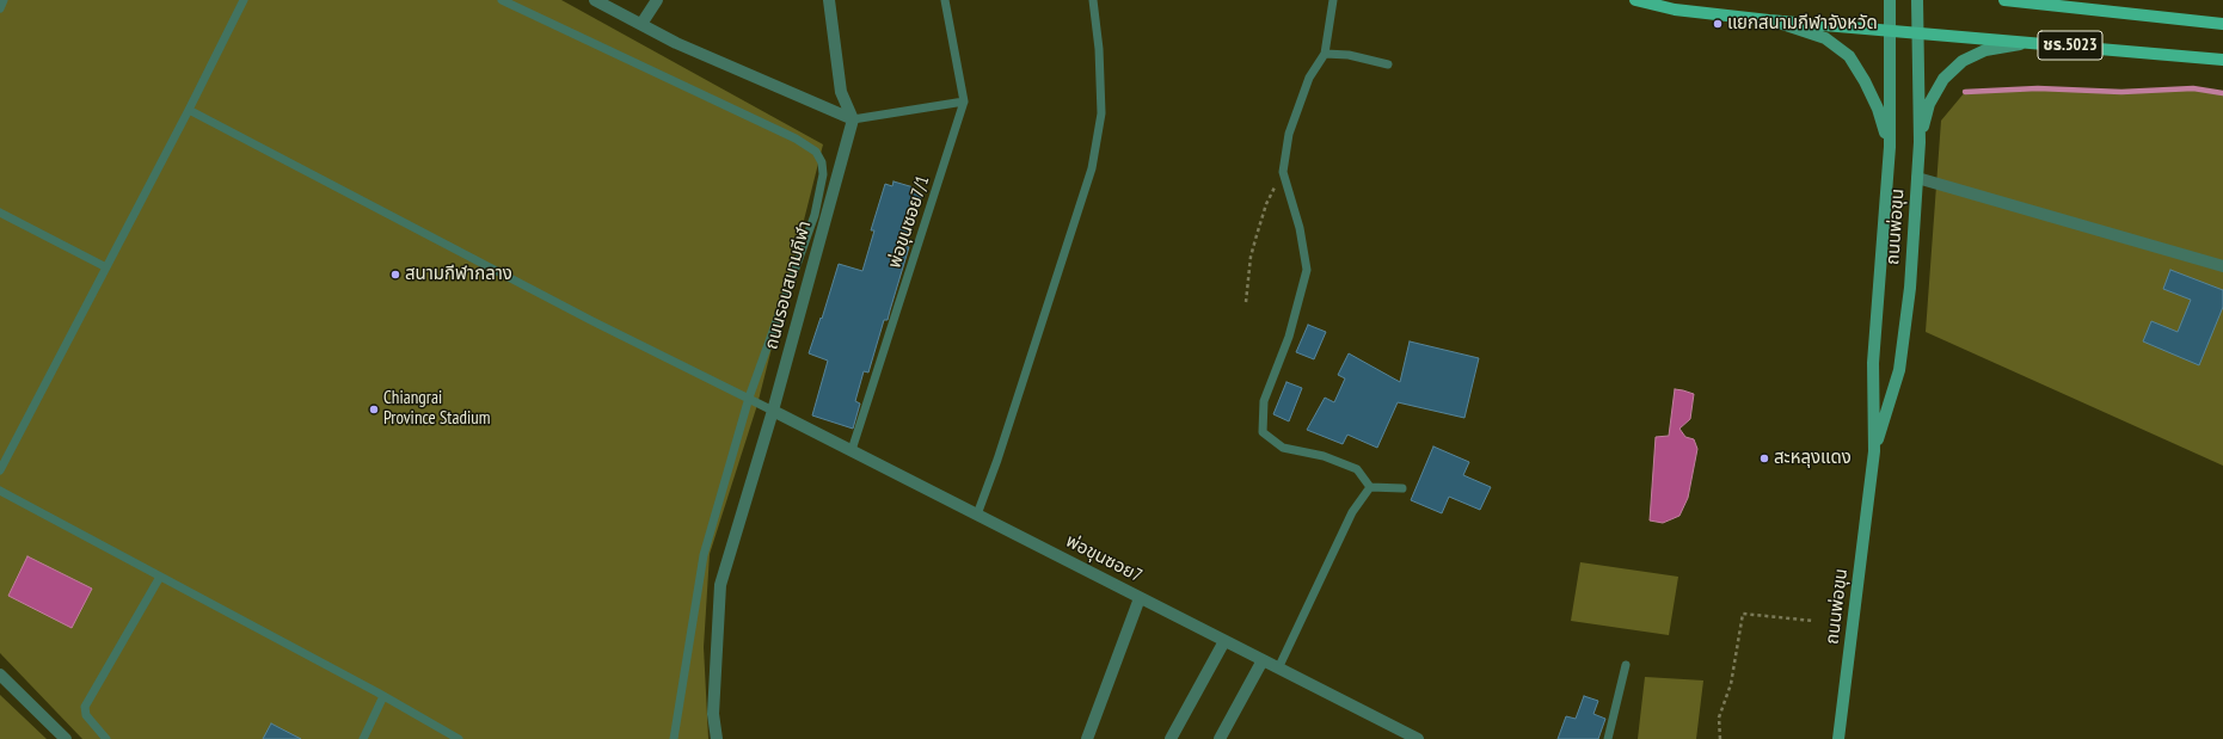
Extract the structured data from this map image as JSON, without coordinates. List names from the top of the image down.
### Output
{
  "streets": {
    "main road": ["ชร.5023", "ถนนพ่อขุน"],
    "street": ["ถนนรอบสนามกีฬา", "พ่อขุนซอย7"],
    "lane": ["พ่อขุนซอย7/1"]
  },
  "crossings": [
    ["ชร.5023", "ถนนพ่อขุน"],
    ["พ่อขุนซอย7/1", "พ่อขุนซอย7"],
    ["ถนนรอบสนามกีฬา", "พ่อขุนซอย7"]
  ],
  "places": [
    "แยกสนามกีฬาจังหวัด",
    "สนามกีฬากลาง",
    "Chiangrai Province Stadium",
    "สะหลุงแดง"
  ]
}
